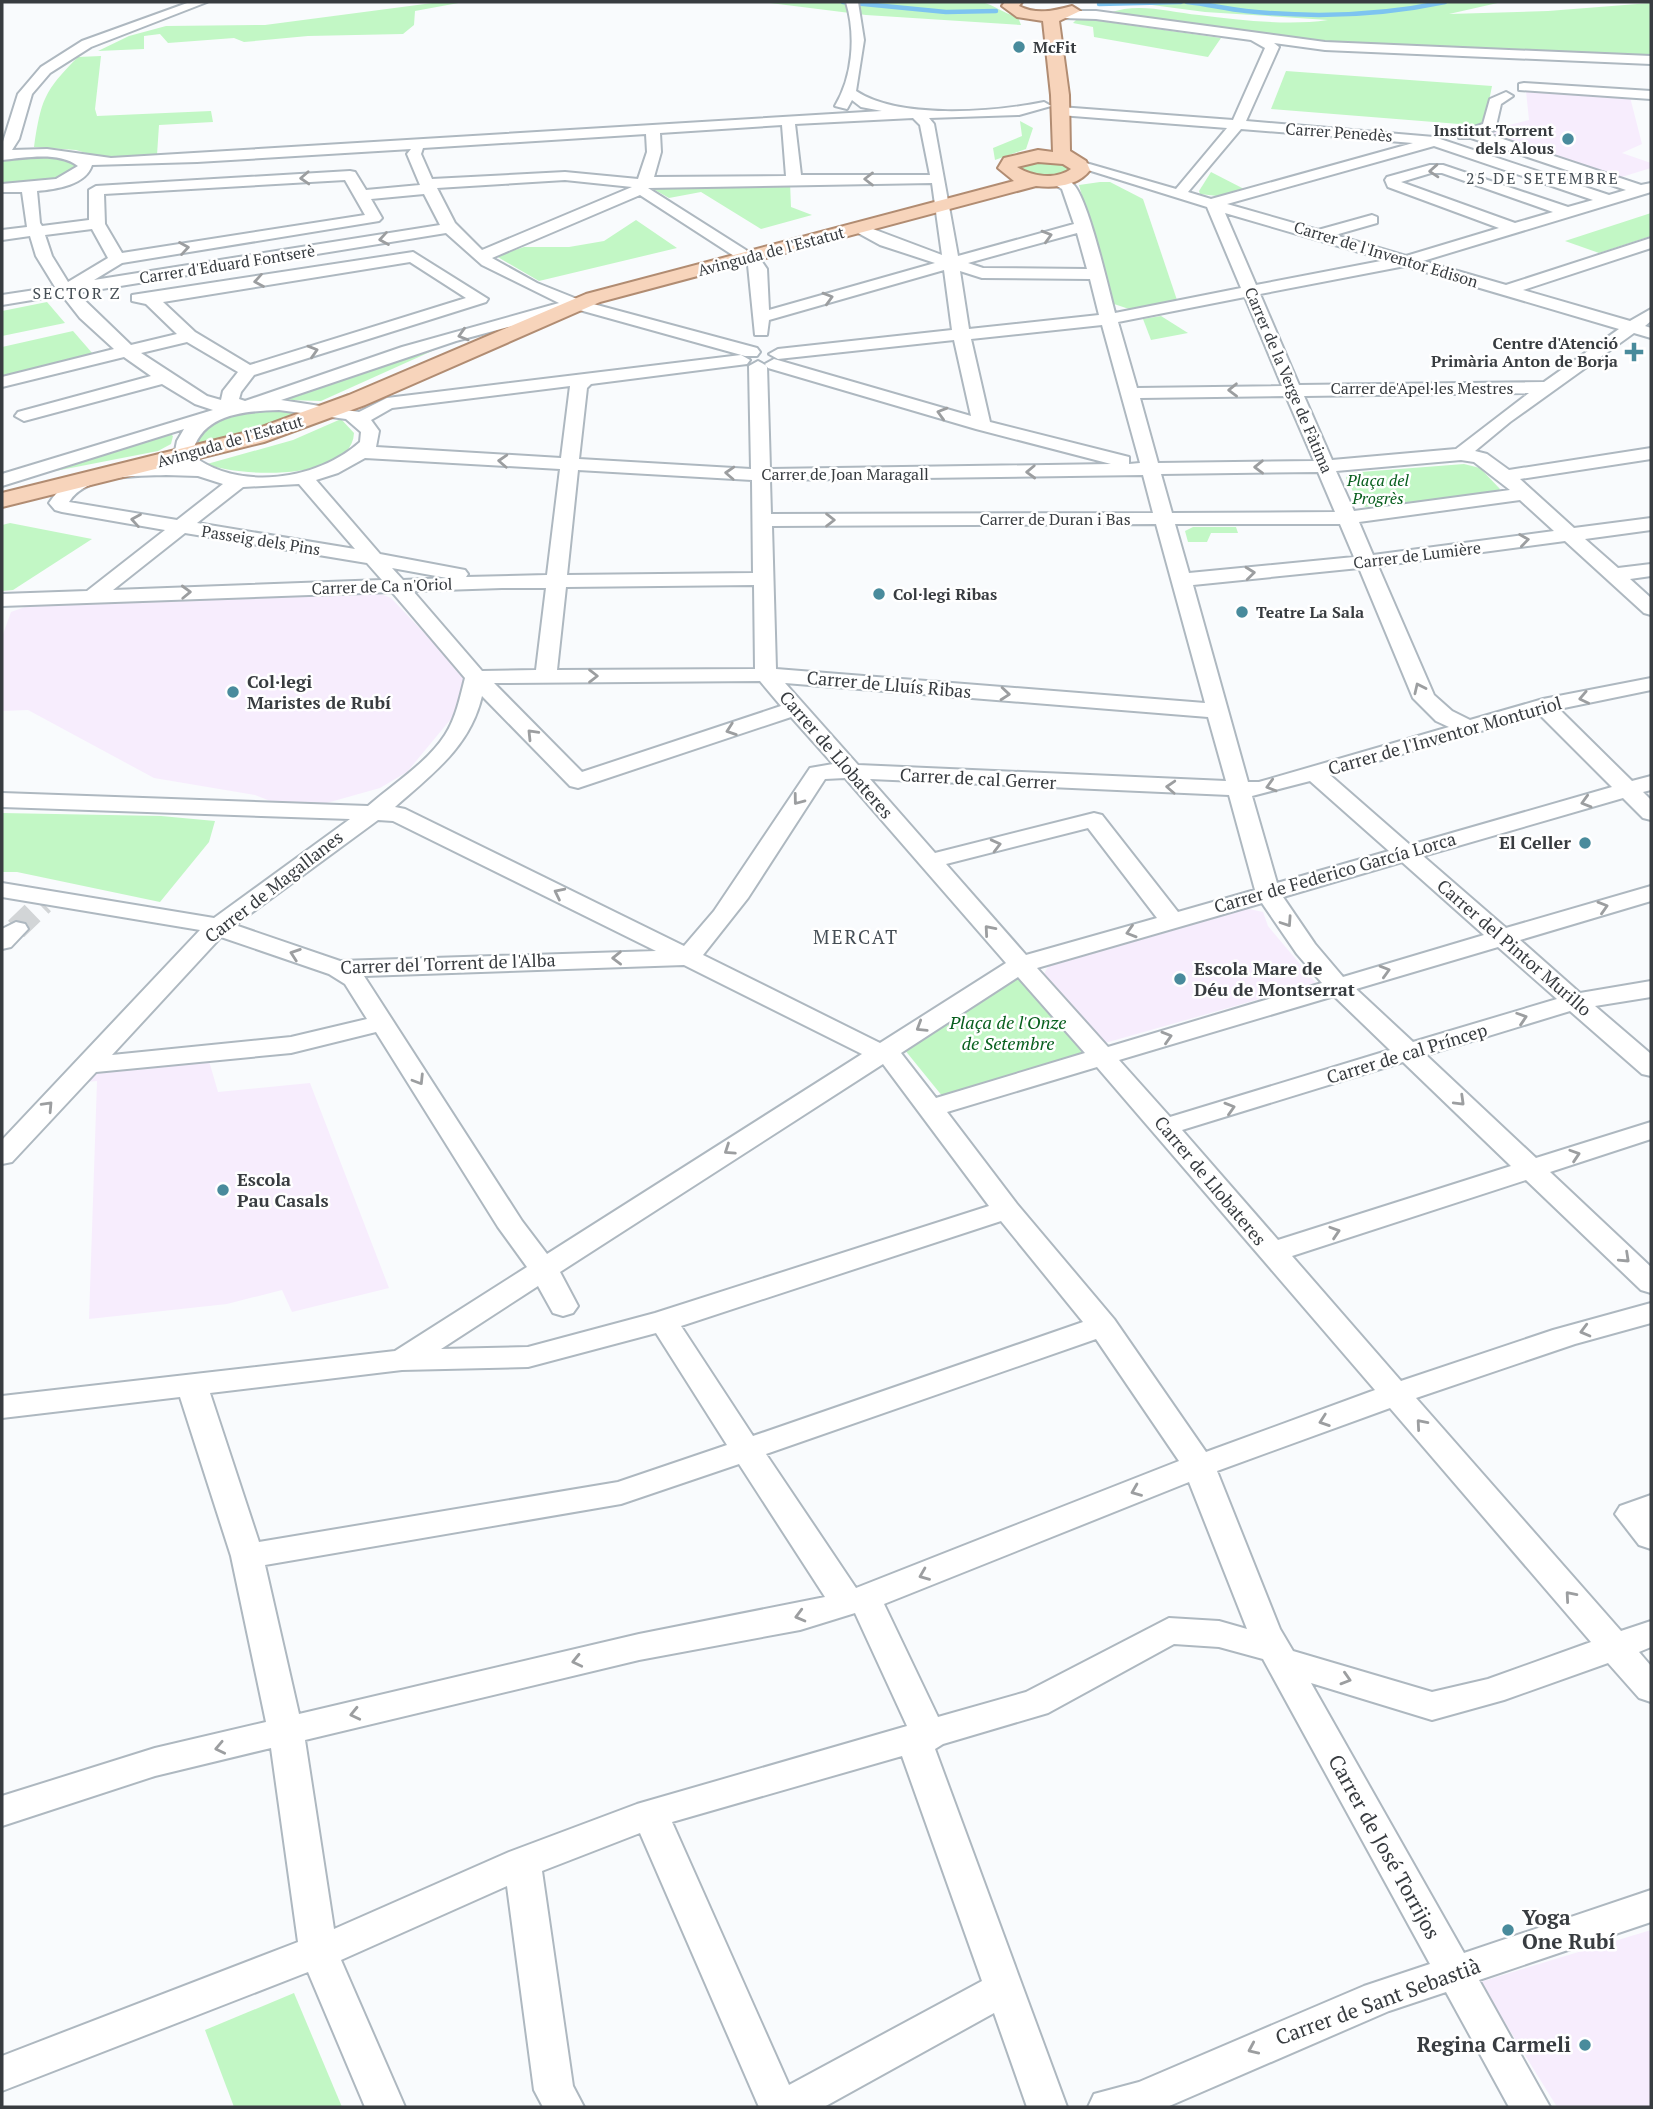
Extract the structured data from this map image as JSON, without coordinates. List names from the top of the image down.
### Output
{
  "streets": {
    "main road": ["Avinguda de l'Estatut"],
    "street": [
      "Carrer Penedès",
      "Carrer de l'Inventor Edison",
      "Carrer d'Eduard Fontserè",
      "Carrer de la Verge de Fàtima",
      "Carrer de'Apel·les Mestres",
      "Carrer de Joan Maragall",
      "Carrer de Duran i Bas",
      "Passeig dels Pins",
      "Carrer de Lumière",
      "Carrer de Ca n'Oriol",
      "Carrer de Lluís Ribas",
      "Carrer de l'Inventor Monturiol",
      "Carrer de Llobateres",
      "Carrer de cal Gerrer",
      "Carrer de Federico García Lorca",
      "Carrer de Magallanes",
      "Carrer del Pintor Murillo",
      "Carrer del Torrent de l'Alba",
      "Carrer de cal Príncep",
      "Carrer de José Torrijos",
      "Carrer de Sant Sebastià"
    ]
  },
  "crossings": [
    ["Avinguda de l'Estatut", "Carrer de l'Inventor Edison"],
    ["Avinguda de l'Estatut", "Passeig dels Pins"],
    ["Carrer de l'Inventor Edison", "Carrer de la Verge de Fàtima"],
    ["Carrer de la Verge de Fàtima", "Carrer de'Apel·les Mestres"],
    ["Carrer de la Verge de Fàtima", "Carrer de Joan Maragall"],
    ["Carrer de la Verge de Fàtima", "Carrer de Duran i Bas"],
    ["Carrer de la Verge de Fàtima", "Carrer de Lumière"],
    ["Carrer de la Verge de Fàtima", "Carrer de l'Inventor Monturiol"],
    ["Passeig dels Pins", "Carrer de Ca n'Oriol"],
    ["Carrer de Lluís Ribas", "Carrer de Llobateres"],
    ["Carrer de Lluís Ribas", "Carrer de Magallanes"],
    ["Carrer de l'Inventor Monturiol", "Carrer de cal Gerrer"],
    ["Carrer de l'Inventor Monturiol", "Carrer del Pintor Murillo"],
    ["Carrer de Llobateres", "Carrer de cal Gerrer"],
    ["Carrer de Llobateres", "Carrer de Federico García Lorca"],
    ["Carrer de Llobateres", "Carrer de cal Príncep"],
    ["Carrer de cal Gerrer", "Carrer del Torrent de l'Alba"],
    ["Carrer de Federico García Lorca", "Carrer del Pintor Murillo"],
    ["Carrer de Magallanes", "Carrer del Torrent de l'Alba"],
    ["Carrer del Pintor Murillo", "Carrer de cal Príncep"],
    ["Carrer de José Torrijos", "Carrer de Sant Sebastià"]
  ],
  "one_way": ["Carrer de Lluís Ribas", "Carrer de cal Gerrer", "Carrer de Sant Sebastià"],
  "districts": ["25 DE SETEMBRE", "SECTOR Z", "MERCAT"],
  "parks": ["Plaça del Progrès", "Plaça de l'Onze de Setembre"],
  "places": {
    "other": [
      "McFit",
      "Institut Torrent dels Alous",
      "Col·legi Ribas",
      "Teatre La Sala",
      "Col·legi Maristes de Rubí",
      "El Celler",
      "Escola Mare de Déu de Montserrat",
      "Escola Pau Casals",
      "Yoga One Rubí",
      "Regina Carmeli"
    ],
    "health": ["Centre d'Atenció Primària Anton de Borja"]
  }
}
